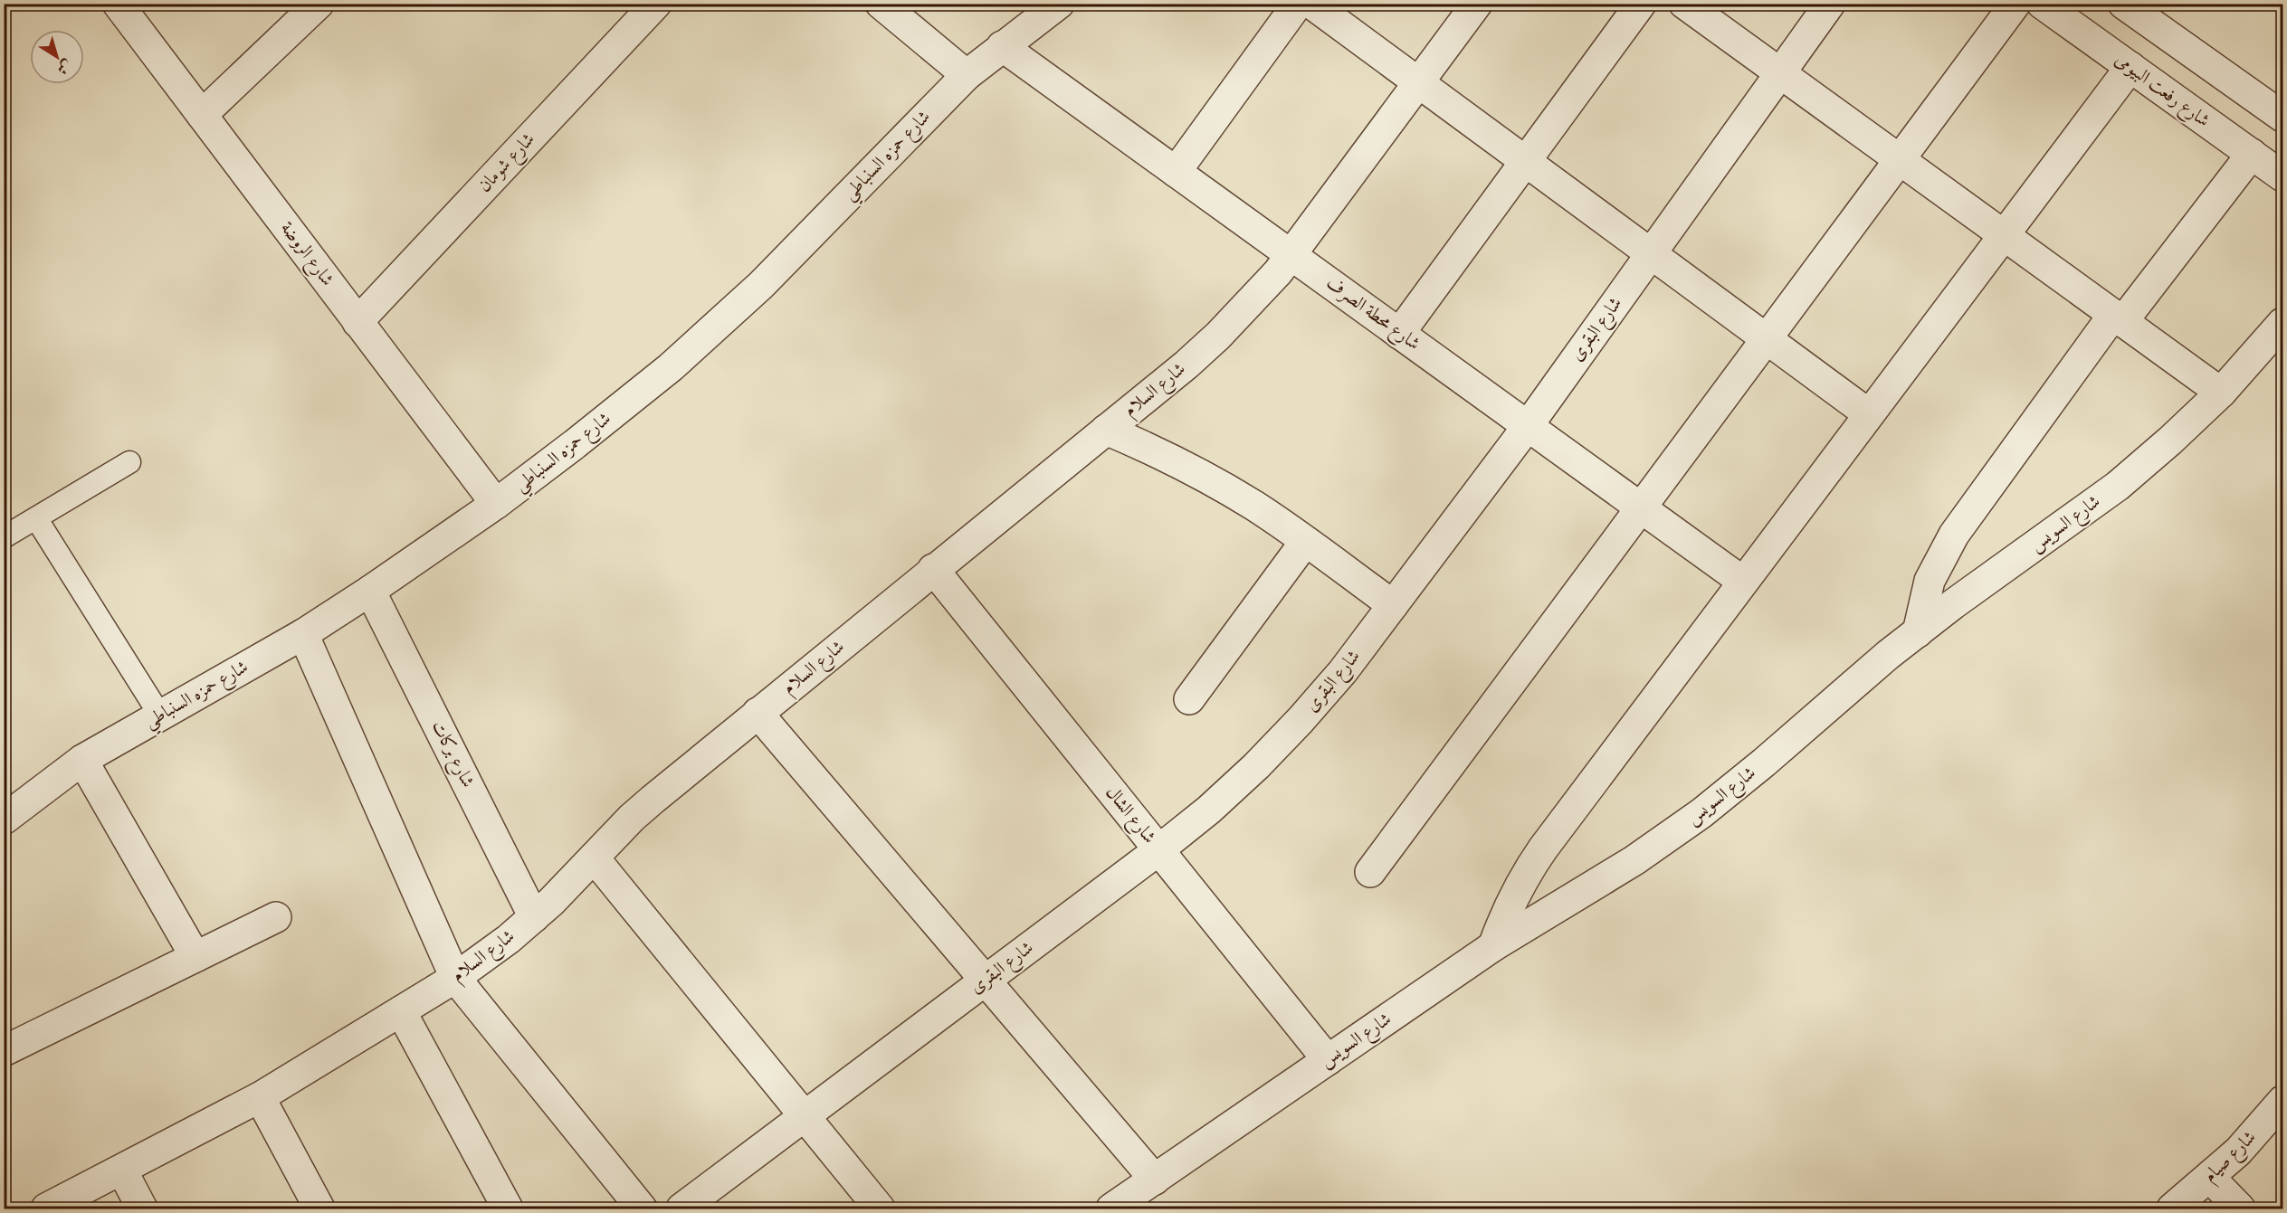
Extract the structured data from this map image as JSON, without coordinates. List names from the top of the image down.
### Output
{
  "streets": {
    "street": [
      "شارع رفعت البيومى",
      "شارع حمزه السنباطي",
      "شارع شومان",
      "شارع الروضة",
      "شارع محطة الصرف",
      "شارع البقرى",
      "شارع السلام",
      "شارع السويس",
      "شارع بركات",
      "شارع الشال",
      "شارع صيام"
    ]
  },
  "crossings": [
    ["شارع حمزه السنباطي", "شارع الروضة"],
    ["شارع حمزه السنباطي", "شارع محطة الصرف"],
    ["شارع حمزه السنباطي", "شارع بركات"],
    ["شارع شومان", "شارع الروضة"],
    ["شارع محطة الصرف", "شارع البقرى"],
    ["شارع محطة الصرف", "شارع السلام"],
    ["شارع البقرى", "شارع الشال"],
    ["شارع السلام", "شارع بركات"],
    ["شارع السلام", "شارع الشال"],
    ["شارع السويس", "شارع الشال"]
  ],
  "north": "bottom right"
}
